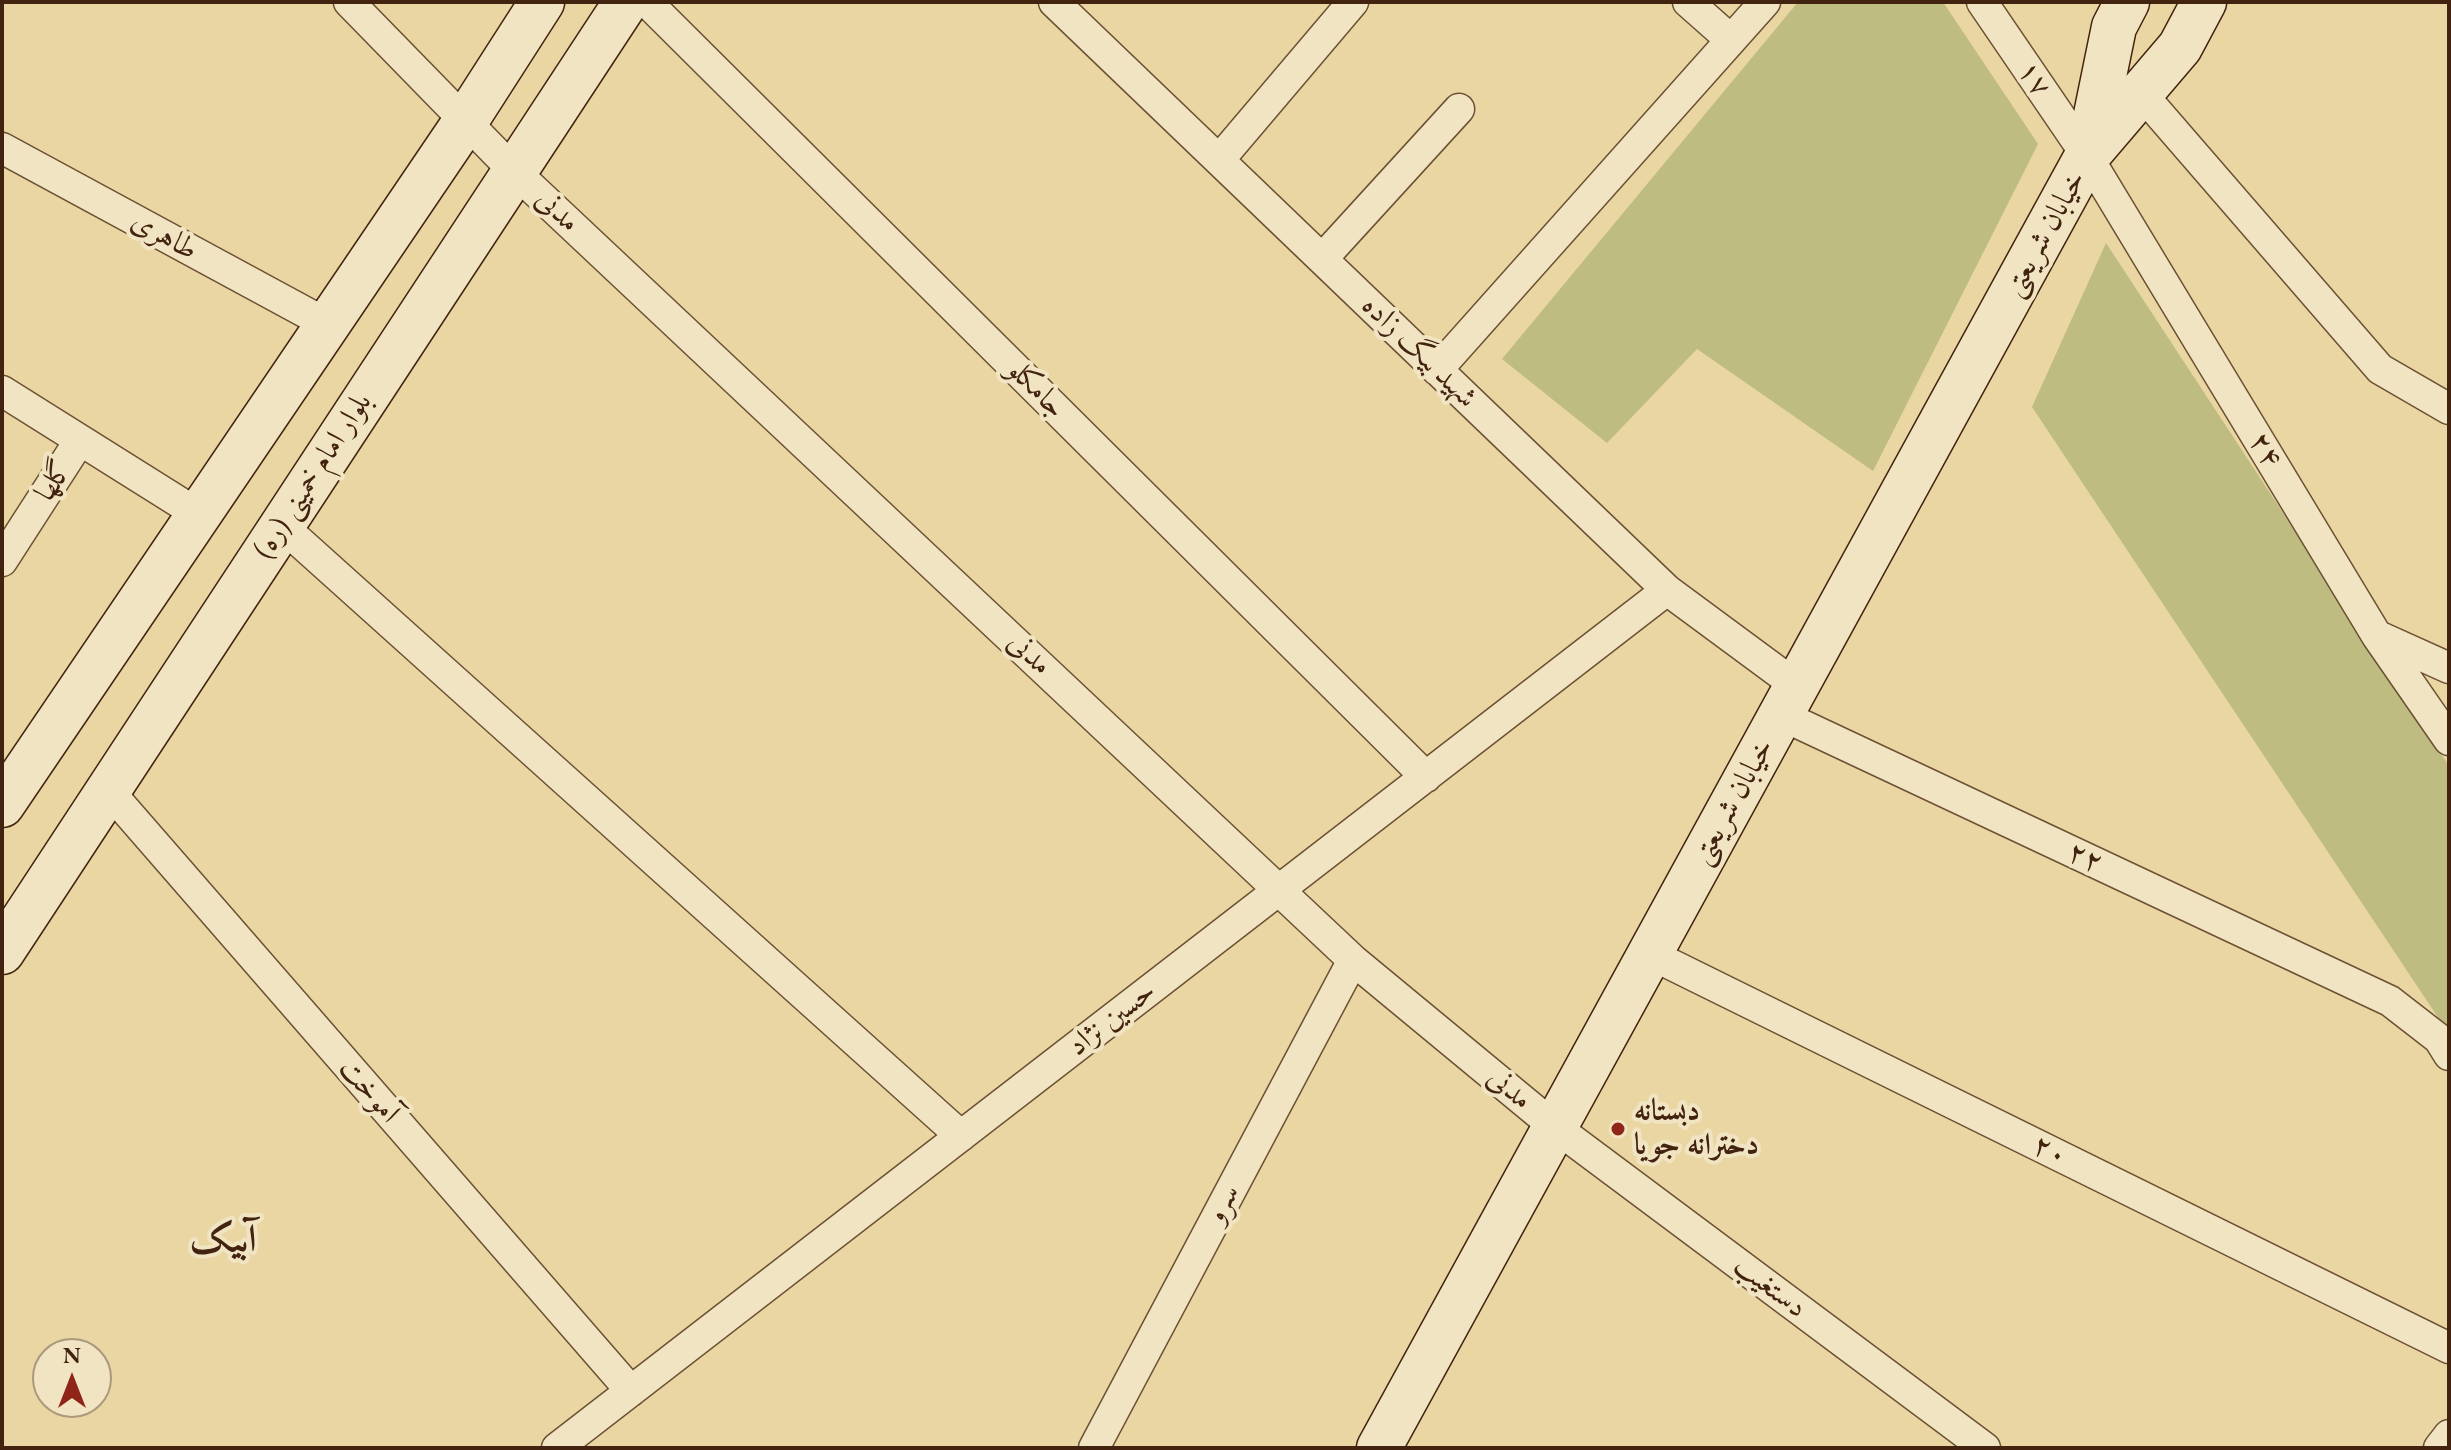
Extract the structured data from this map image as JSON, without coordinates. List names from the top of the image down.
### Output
{
  "streets": {
    "main road": ["خیابان شریعتی", "بلوار امام خمینی (ره)"],
    "street": [
      "۱۷",
      "مدنی",
      "طاهری",
      "شهید بیگ زاده",
      "جامکلو",
      "۲۴",
      "گلها",
      "۲۲",
      "حسین نژاد",
      "آموخت",
      "۲۰",
      "سرو",
      "دستغیب"
    ]
  },
  "crossings": [
    ["۱۷", "خیابان شریعتی"],
    ["۱۷", "۲۴"],
    ["مدنی", "خیابان شریعتی"],
    ["مدنی", "بلوار امام خمینی (ره)"],
    ["مدنی", "حسین نژاد"],
    ["مدنی", "سرو"],
    ["مدنی", "دستغیب"],
    ["خیابان شریعتی", "شهید بیگ زاده"],
    ["خیابان شریعتی", "۲۴"],
    ["خیابان شریعتی", "۲۲"],
    ["خیابان شریعتی", "۲۰"],
    ["خیابان شریعتی", "دستغیب"],
    ["شهید بیگ زاده", "۲۲"],
    ["شهید بیگ زاده", "حسین نژاد"],
    ["جامکلو", "حسین نژاد"],
    ["بلوار امام خمینی (ره)", "آموخت"],
    ["حسین نژاد", "آموخت"]
  ],
  "districts": ["آبیک"],
  "places": ["دبستانه دخترانه جويا"],
  "north": "top"
}
